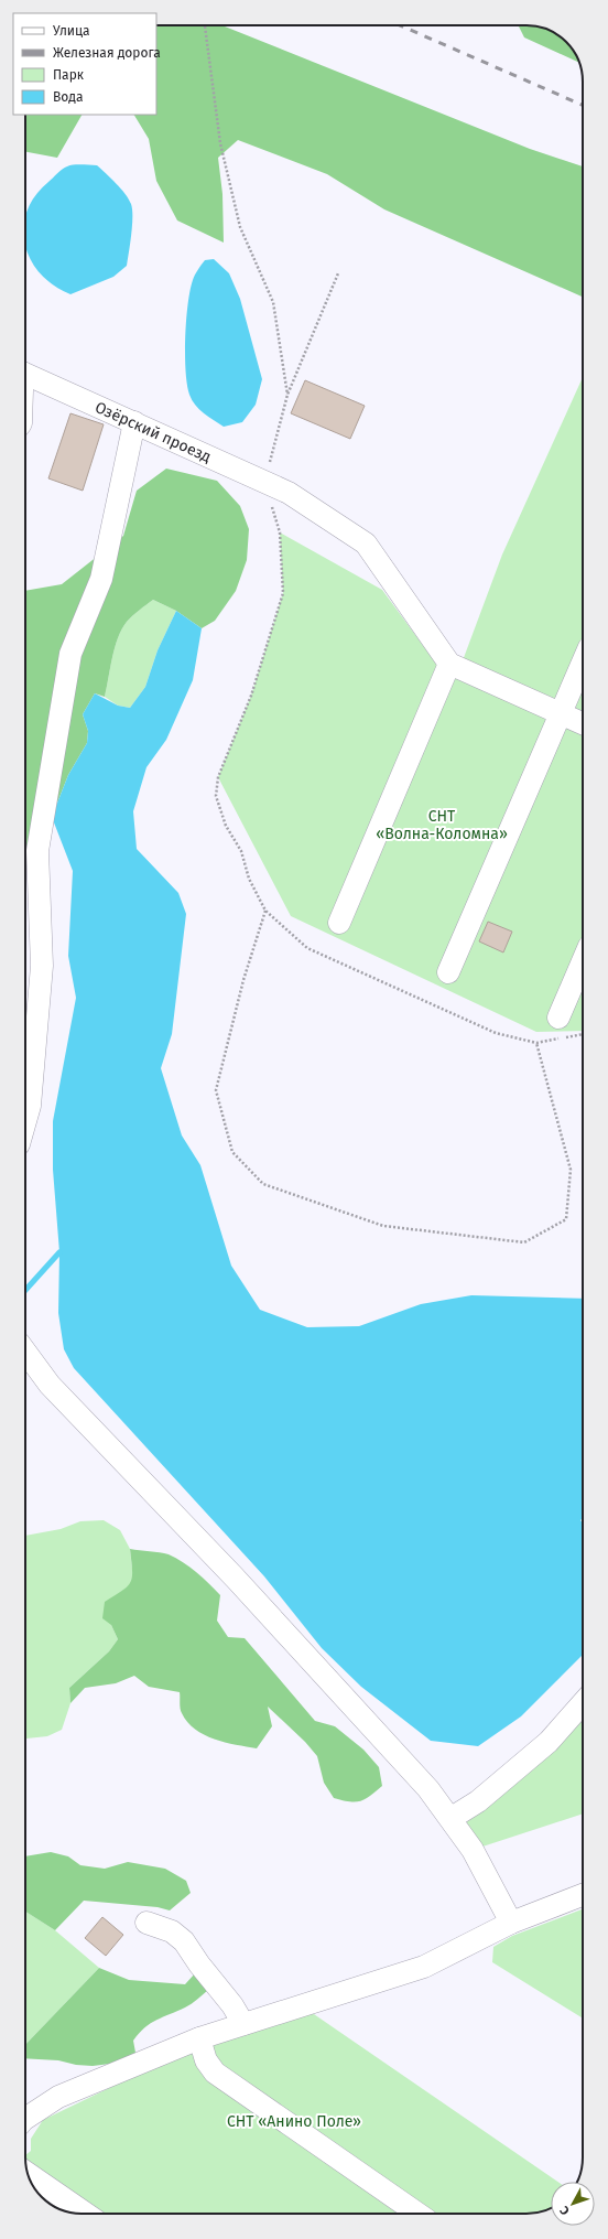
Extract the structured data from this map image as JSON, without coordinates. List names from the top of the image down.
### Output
{
  "streets": {
    "street": ["Озёрский проезд"]
  },
  "parks": ["СНТ «Волна-Коломна»", "СНТ «Анино Поле»"],
  "legend": [
    "Улица",
    "Железная дорога",
    "Парк",
    "Вода"
  ],
  "north": "bottom left"
}
